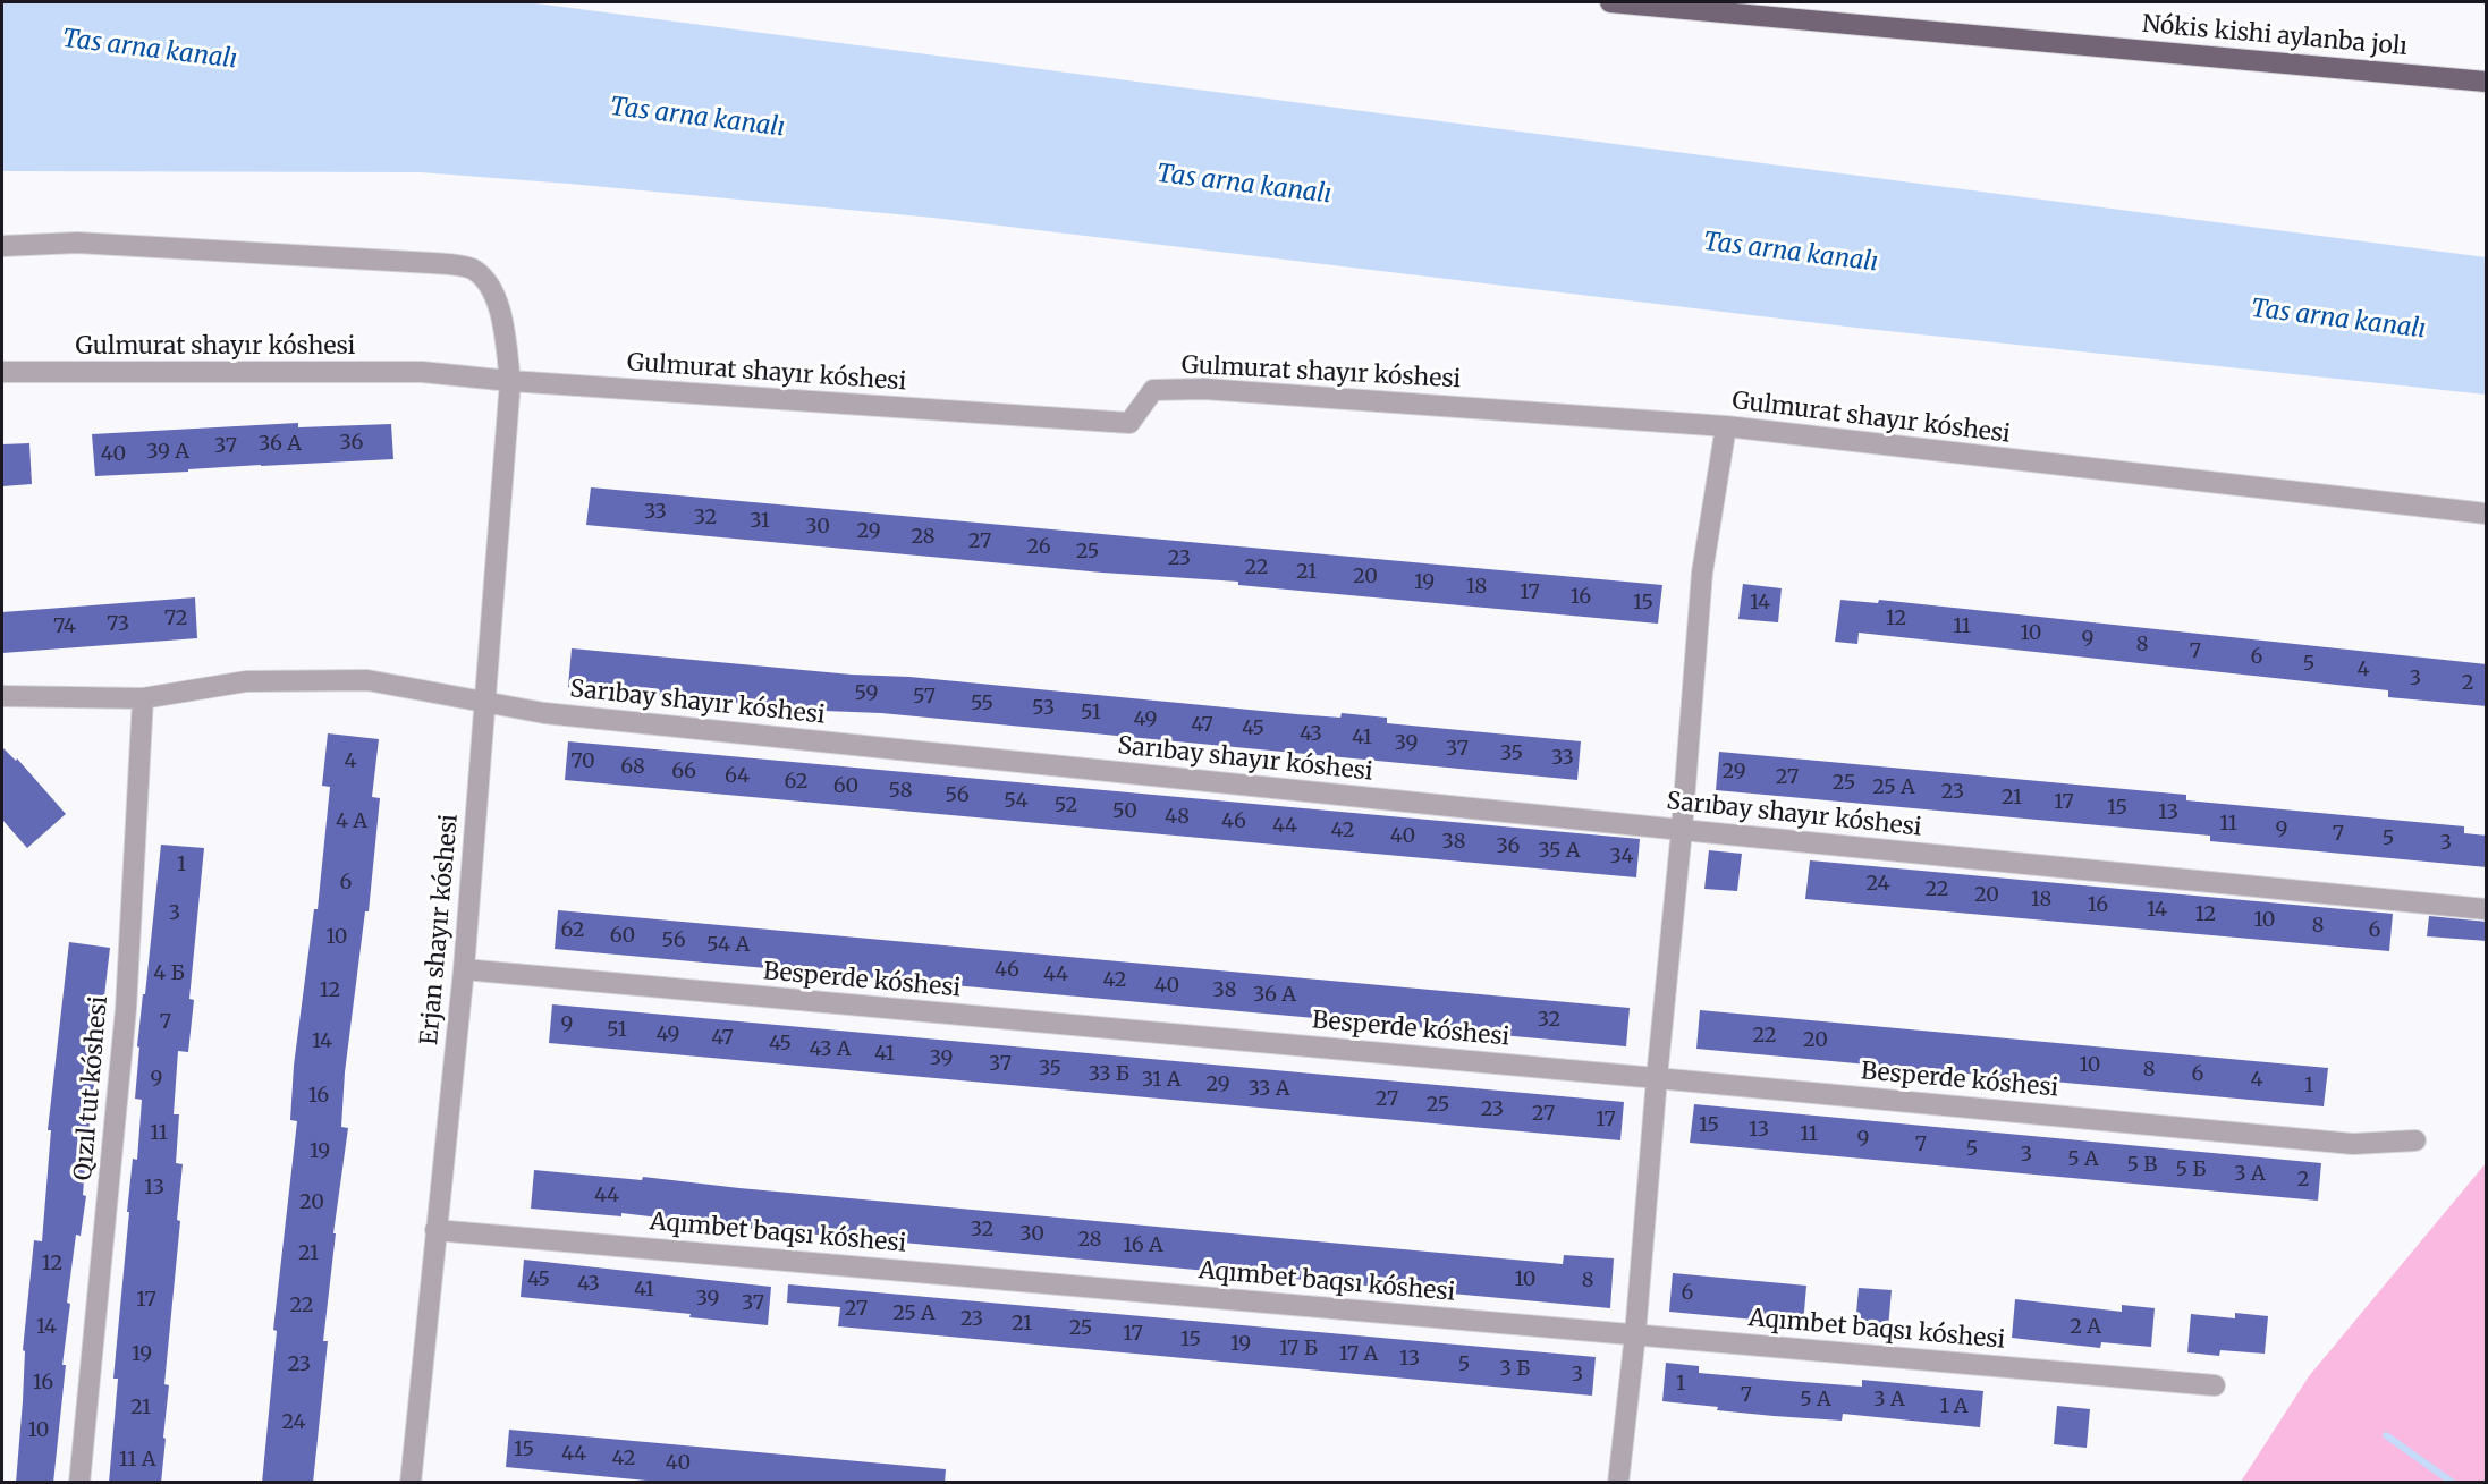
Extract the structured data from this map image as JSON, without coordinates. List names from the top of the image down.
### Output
{
  "streets": {
    "main road": ["Nókis kishi aylanba jolı"],
    "street": [
      "Gulmurat shayır kóshesi",
      "Sarıbay shayır kóshesi",
      "Erjan shayır kóshesi",
      "Besperde kóshesi",
      "Qızıl tut kóshesi",
      "Aqımbet baqsı kóshesi"
    ]
  },
  "crossings": [
    ["Gulmurat shayır kóshesi", "Erjan shayır kóshesi"],
    ["Sarıbay shayır kóshesi", "Erjan shayır kóshesi"],
    ["Sarıbay shayır kóshesi", "Qızıl tut kóshesi"],
    ["Erjan shayır kóshesi", "Besperde kóshesi"],
    ["Erjan shayır kóshesi", "Aqımbet baqsı kóshesi"]
  ],
  "water": ["Tas arna kanalı"],
  "house_numbers": [
    "36",
    "36 А",
    "37",
    "39 А",
    "40",
    "33",
    "32",
    "31",
    "30",
    "29",
    "28",
    "27",
    "26",
    "25",
    "23",
    "22",
    "21",
    "20",
    "19",
    "18",
    "17",
    "16",
    "15",
    "14",
    "72",
    "12",
    "73",
    "74",
    "11",
    "10",
    "9",
    "8",
    "7",
    "6",
    "5",
    "4",
    "3",
    "2",
    "59",
    "57",
    "55",
    "53",
    "51",
    "49",
    "47",
    "45",
    "43",
    "41",
    "39",
    "37",
    "35",
    "33",
    "4",
    "70",
    "68",
    "66",
    "29",
    "64",
    "27",
    "62",
    "25",
    "60",
    "25 А",
    "58",
    "23",
    "56",
    "21",
    "54",
    "17",
    "52",
    "15",
    "50",
    "13",
    "48",
    "4 А",
    "46",
    "11",
    "44",
    "9",
    "42",
    "7",
    "40",
    "5",
    "38",
    "3",
    "36",
    "35 А",
    "34",
    "1",
    "6",
    "24",
    "22",
    "20",
    "18",
    "16",
    "14",
    "3",
    "12",
    "10",
    "8",
    "62",
    "6",
    "60",
    "10",
    "56",
    "54 А",
    "46",
    "4 Б",
    "44",
    "42",
    "40",
    "12",
    "38",
    "36 А",
    "32",
    "7",
    "9",
    "51",
    "49",
    "22",
    "47",
    "20",
    "14",
    "45",
    "43 А",
    "41",
    "39",
    "37",
    "10",
    "35",
    "8",
    "33 Б",
    "6",
    "9",
    "31 А",
    "4",
    "29",
    "1",
    "33 А",
    "16",
    "27",
    "25",
    "23",
    "27",
    "17",
    "15",
    "13",
    "11",
    "11",
    "9",
    "7",
    "5",
    "19",
    "3",
    "5 А",
    "5 В",
    "5 Б",
    "3 А",
    "2",
    "13",
    "44",
    "20",
    "32",
    "30",
    "28",
    "16 А",
    "21",
    "12",
    "45",
    "10",
    "8",
    "43",
    "41",
    "6",
    "39",
    "17",
    "37",
    "22",
    "27",
    "25 А",
    "23",
    "21",
    "14",
    "2 А",
    "25",
    "17",
    "15",
    "19",
    "17 Б",
    "19",
    "17 А",
    "13",
    "23",
    "5",
    "3 Б",
    "3",
    "16",
    "1",
    "7",
    "5 А",
    "3 А",
    "1 А",
    "21",
    "24",
    "10",
    "15",
    "44",
    "42",
    "11 А",
    "40"
  ]
}
